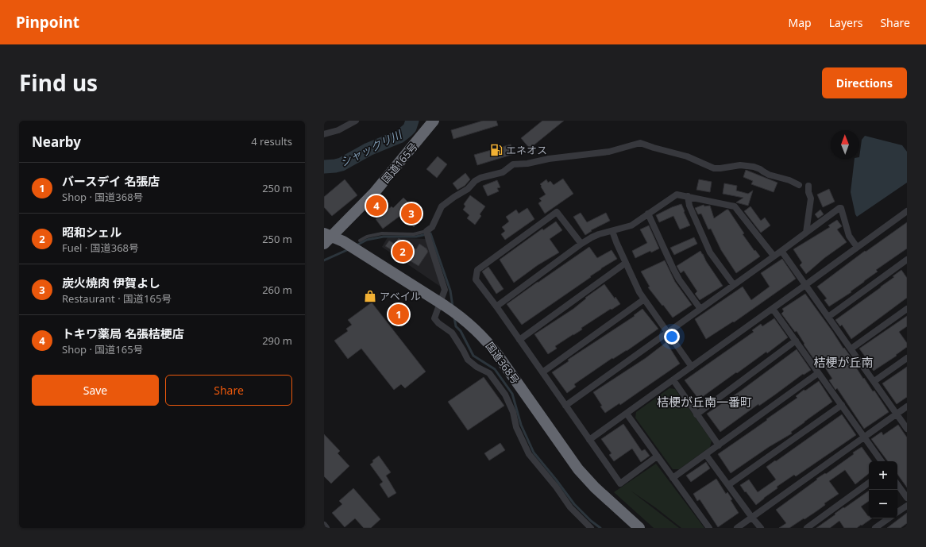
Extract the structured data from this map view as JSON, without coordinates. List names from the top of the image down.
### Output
{
  "streets": {
    "highway": ["国道165号", "国道368号"]
  },
  "crossings": [
    ["国道165号", "国道368号"]
  ],
  "districts": ["桔梗が丘南", "桔梗が丘南一番町"],
  "water": ["シャックリ川"],
  "places": {
    "fuel station": ["エネオス"],
    "shop": ["アベイル"]
  },
  "north": "top",
  "page": {
    "header": "Pinpoint",
    "nav": ["Map", "Layers", "Share"],
    "title": "Find us",
    "buttons": [
      "Directions",
      ["Save", "Share"]
    ],
    "heading": ["Nearby", "4 results"],
    "list": [
      {
        "mark": "1",
        "name": "バースデイ 名張店",
        "note": "Shop · 国道368号",
        "value": "250 m"
      },
      {
        "mark": "2",
        "name": "昭和シェル",
        "note": "Fuel · 国道368号",
        "value": "250 m"
      },
      {
        "mark": "3",
        "name": "炭火焼肉 伊賀よし",
        "note": "Restaurant · 国道165号",
        "value": "260 m"
      },
      {
        "mark": "4",
        "name": "トキワ薬局 名張桔梗店",
        "note": "Shop · 国道165号",
        "value": "290 m"
      }
    ],
    "pins": [
      "4",
      "3",
      "2",
      "1"
    ],
    "map_buttons": ["+", "−"]
  }
}
